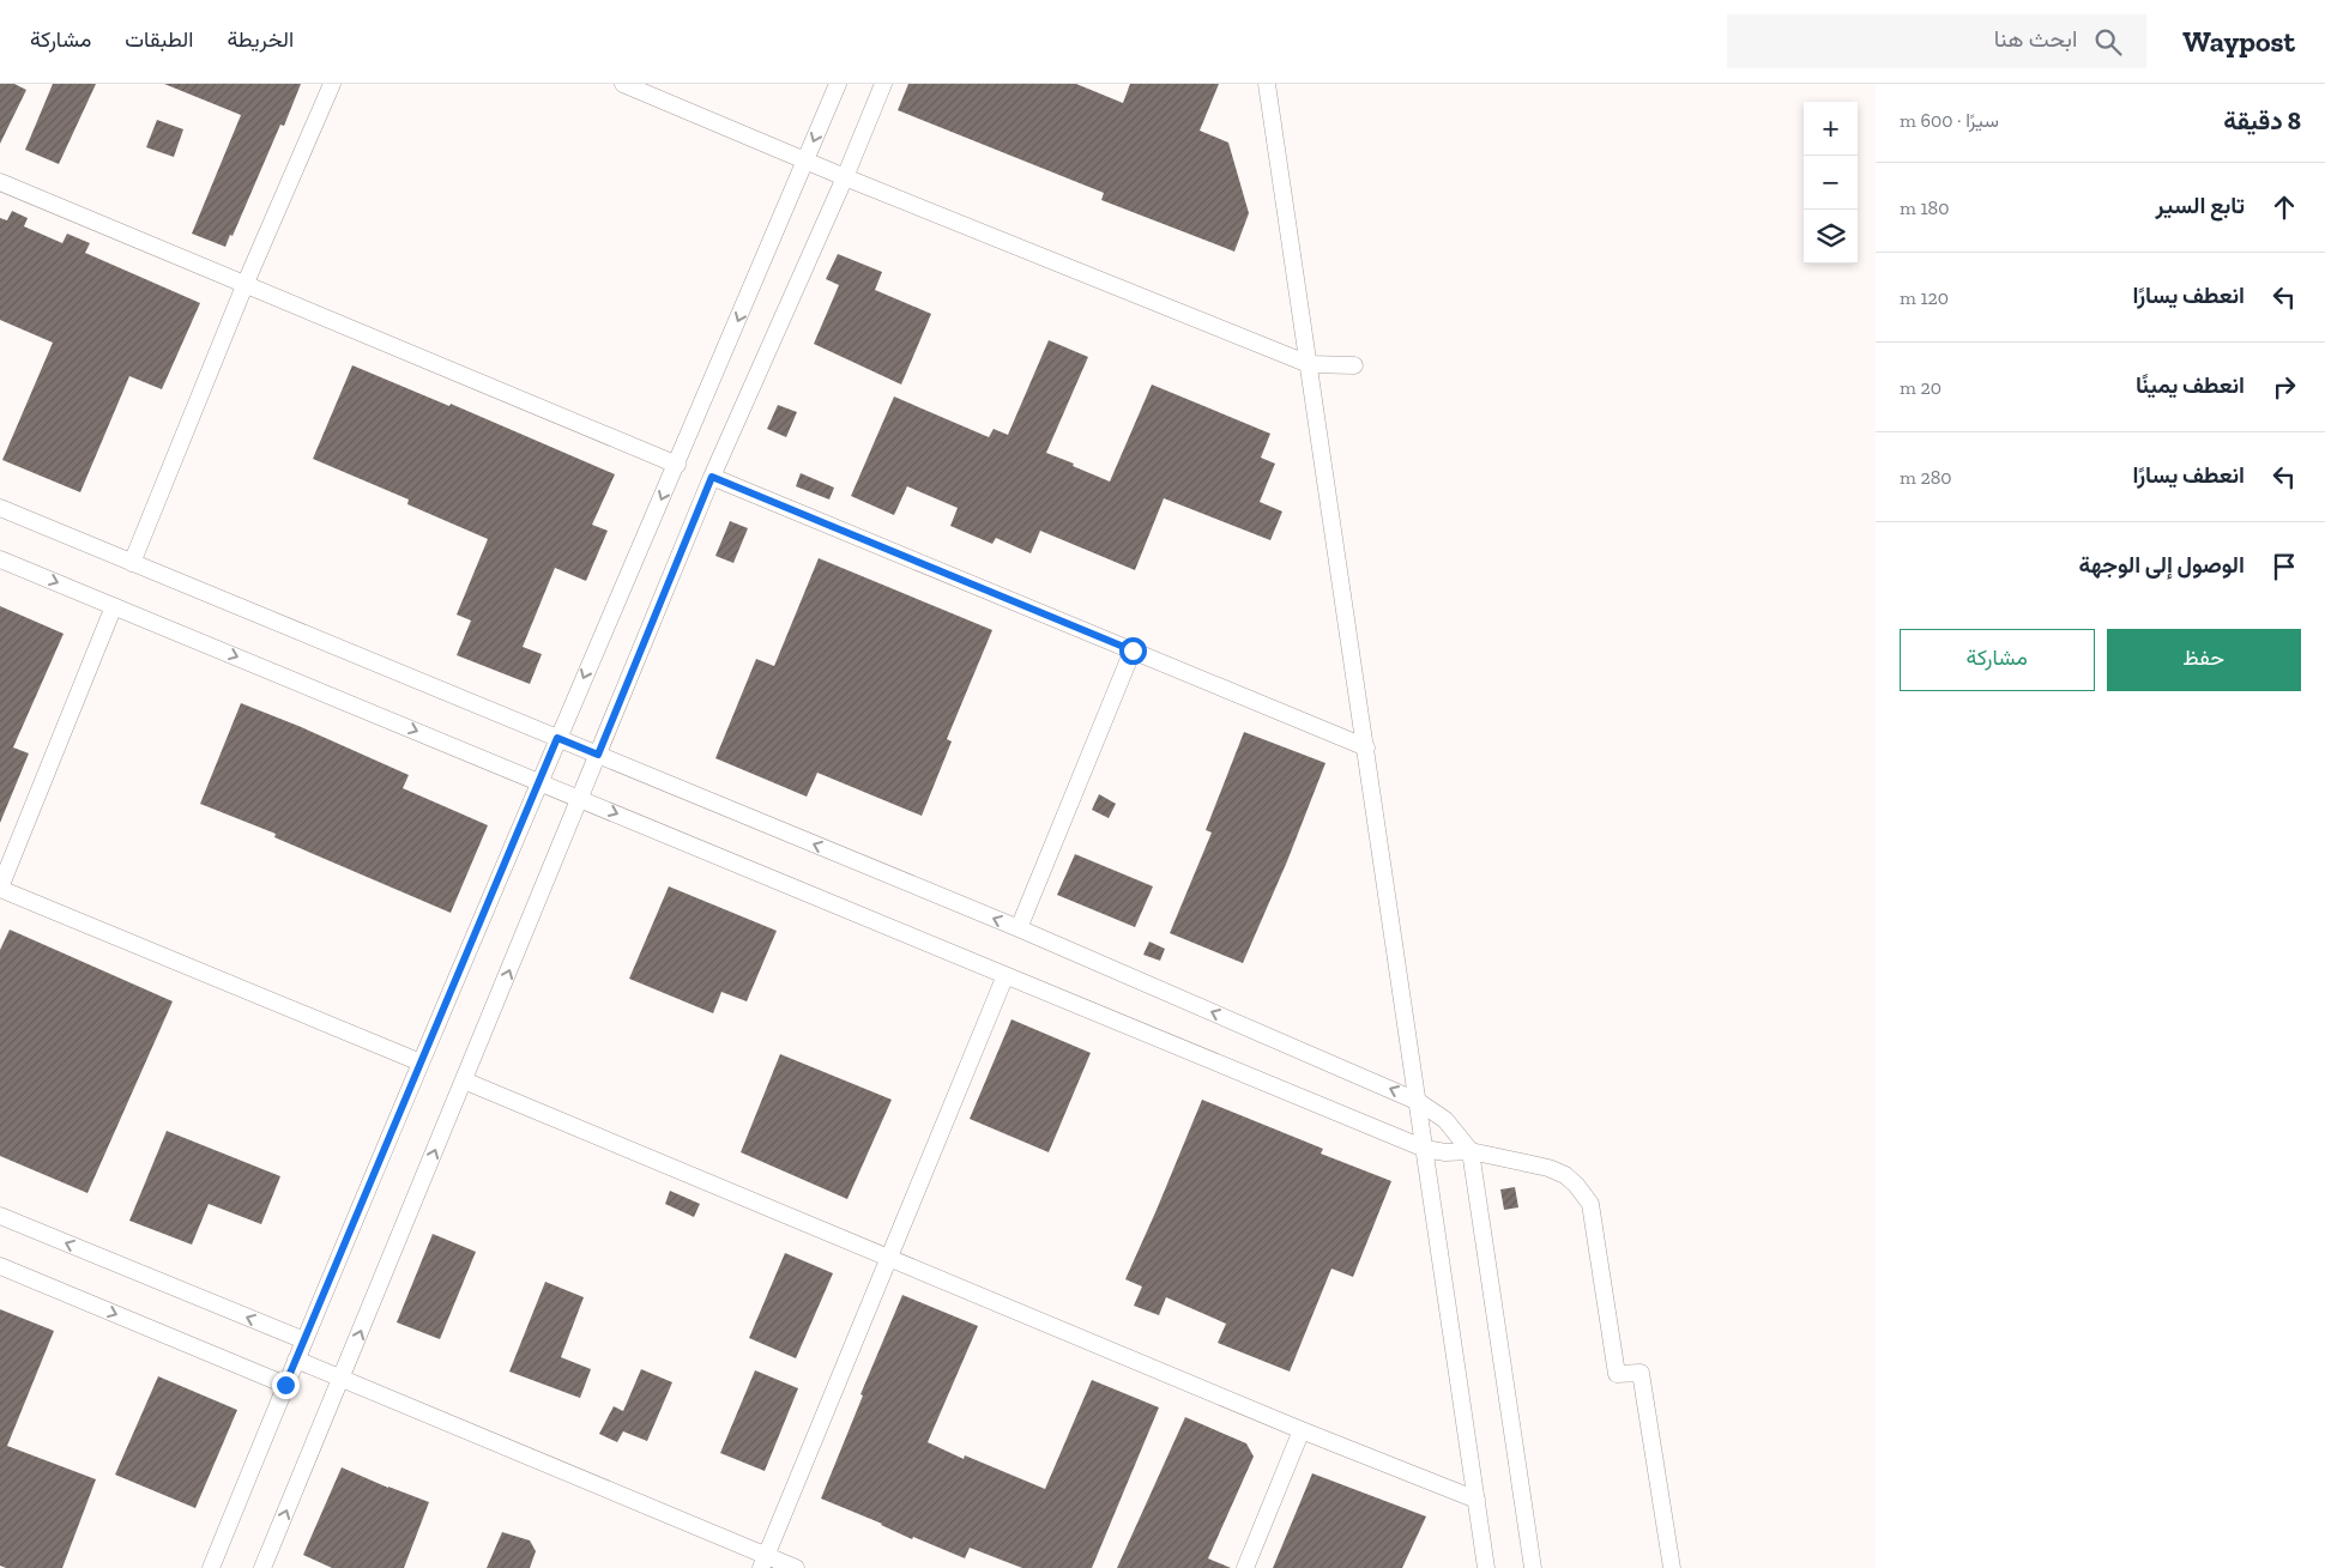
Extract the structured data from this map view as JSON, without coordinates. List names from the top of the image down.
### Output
{
  "page": {
    "header": "Waypost",
    "search": "ابحث هنا",
    "nav": ["الخريطة", "الطبقات", "مشاركة"],
    "heading": ["8 دقيقة", "سيرًا · 600 m"],
    "map_buttons": ["+", "−"],
    "list": [
      ["تابع السير", "180 m"],
      ["انعطف يسارًا", "120 m"],
      ["انعطف يمينًا", "20 m"],
      ["انعطف يسارًا", "280 m"],
      "الوصول إلى الوجهة"
    ],
    "buttons": ["حفظ", "مشاركة"]
  }
}
